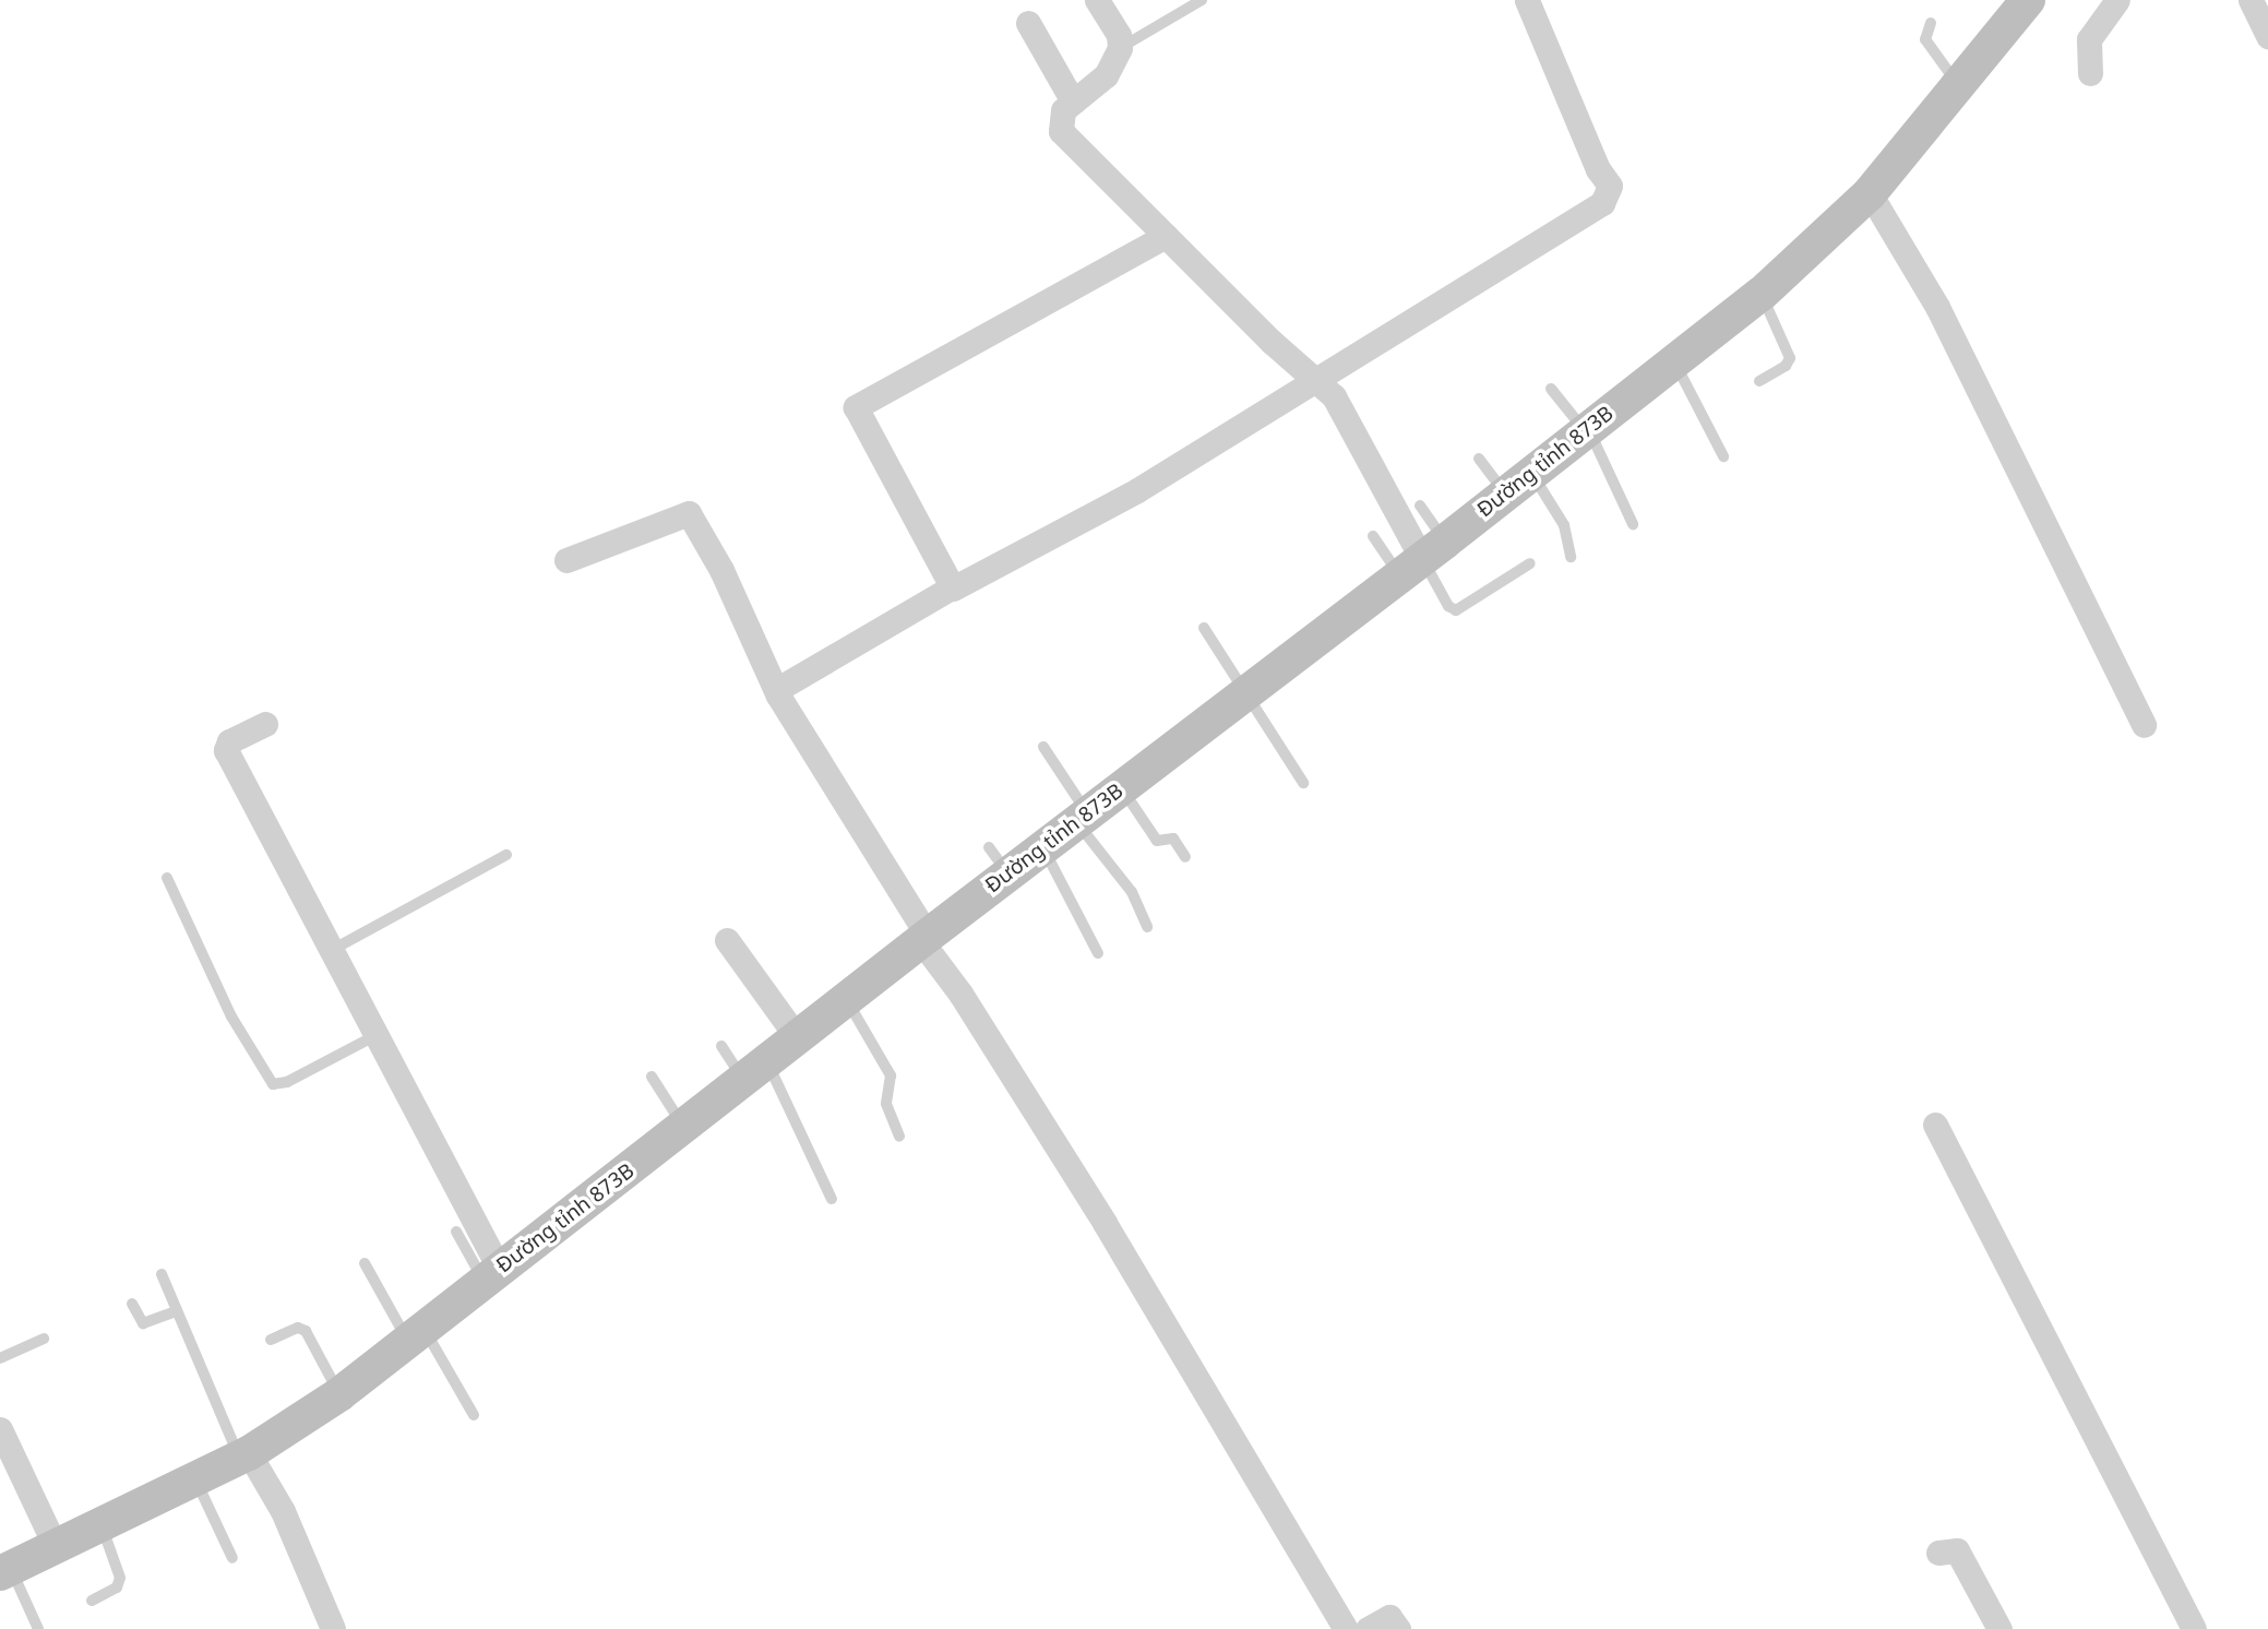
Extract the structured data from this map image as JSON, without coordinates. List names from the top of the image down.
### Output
{
  "streets": {
    "main road": ["Đường tỉnh 873B"]
  }
}
